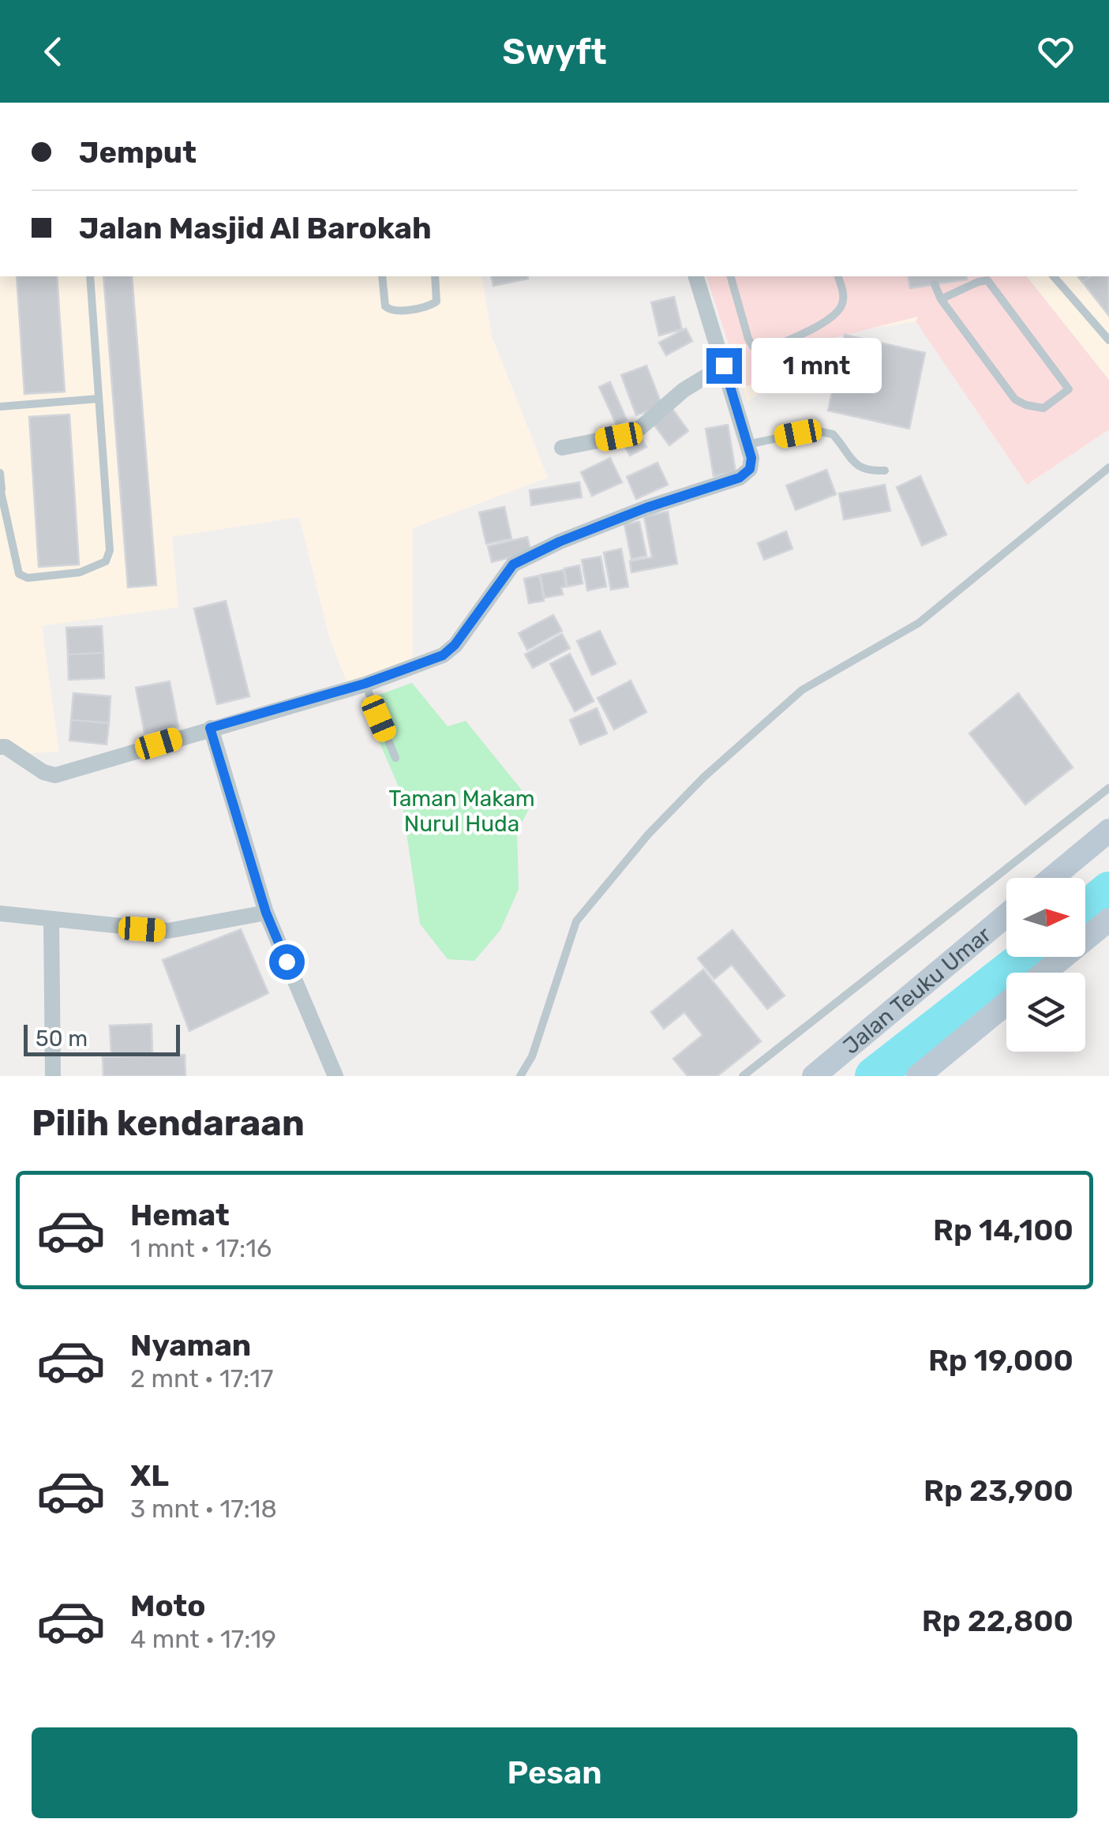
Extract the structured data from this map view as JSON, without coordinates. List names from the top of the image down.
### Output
{
  "streets": {
    "main road": ["Jalan Teuku Umar"]
  },
  "parks": ["Taman Makam Nurul Huda"],
  "scale_bar": "50 m",
  "north": "right",
  "page": {
    "header": "Swyft",
    "banner": ["Jemput", "Jalan Masjid Al Barokah"],
    "bubble": "1 mnt",
    "scale": "50 m",
    "heading": "Pilih kendaraan",
    "list": [
      {
        "name": "Hemat",
        "note": "1 mnt · 17:16",
        "value": "Rp 14,100"
      },
      {
        "name": "Nyaman",
        "note": "2 mnt · 17:17",
        "value": "Rp 19,000"
      },
      {
        "name": "XL",
        "note": "3 mnt · 17:18",
        "value": "Rp 23,900"
      },
      {
        "name": "Moto",
        "note": "4 mnt · 17:19",
        "value": "Rp 22,800"
      }
    ],
    "buttons": "Pesan"
  }
}
